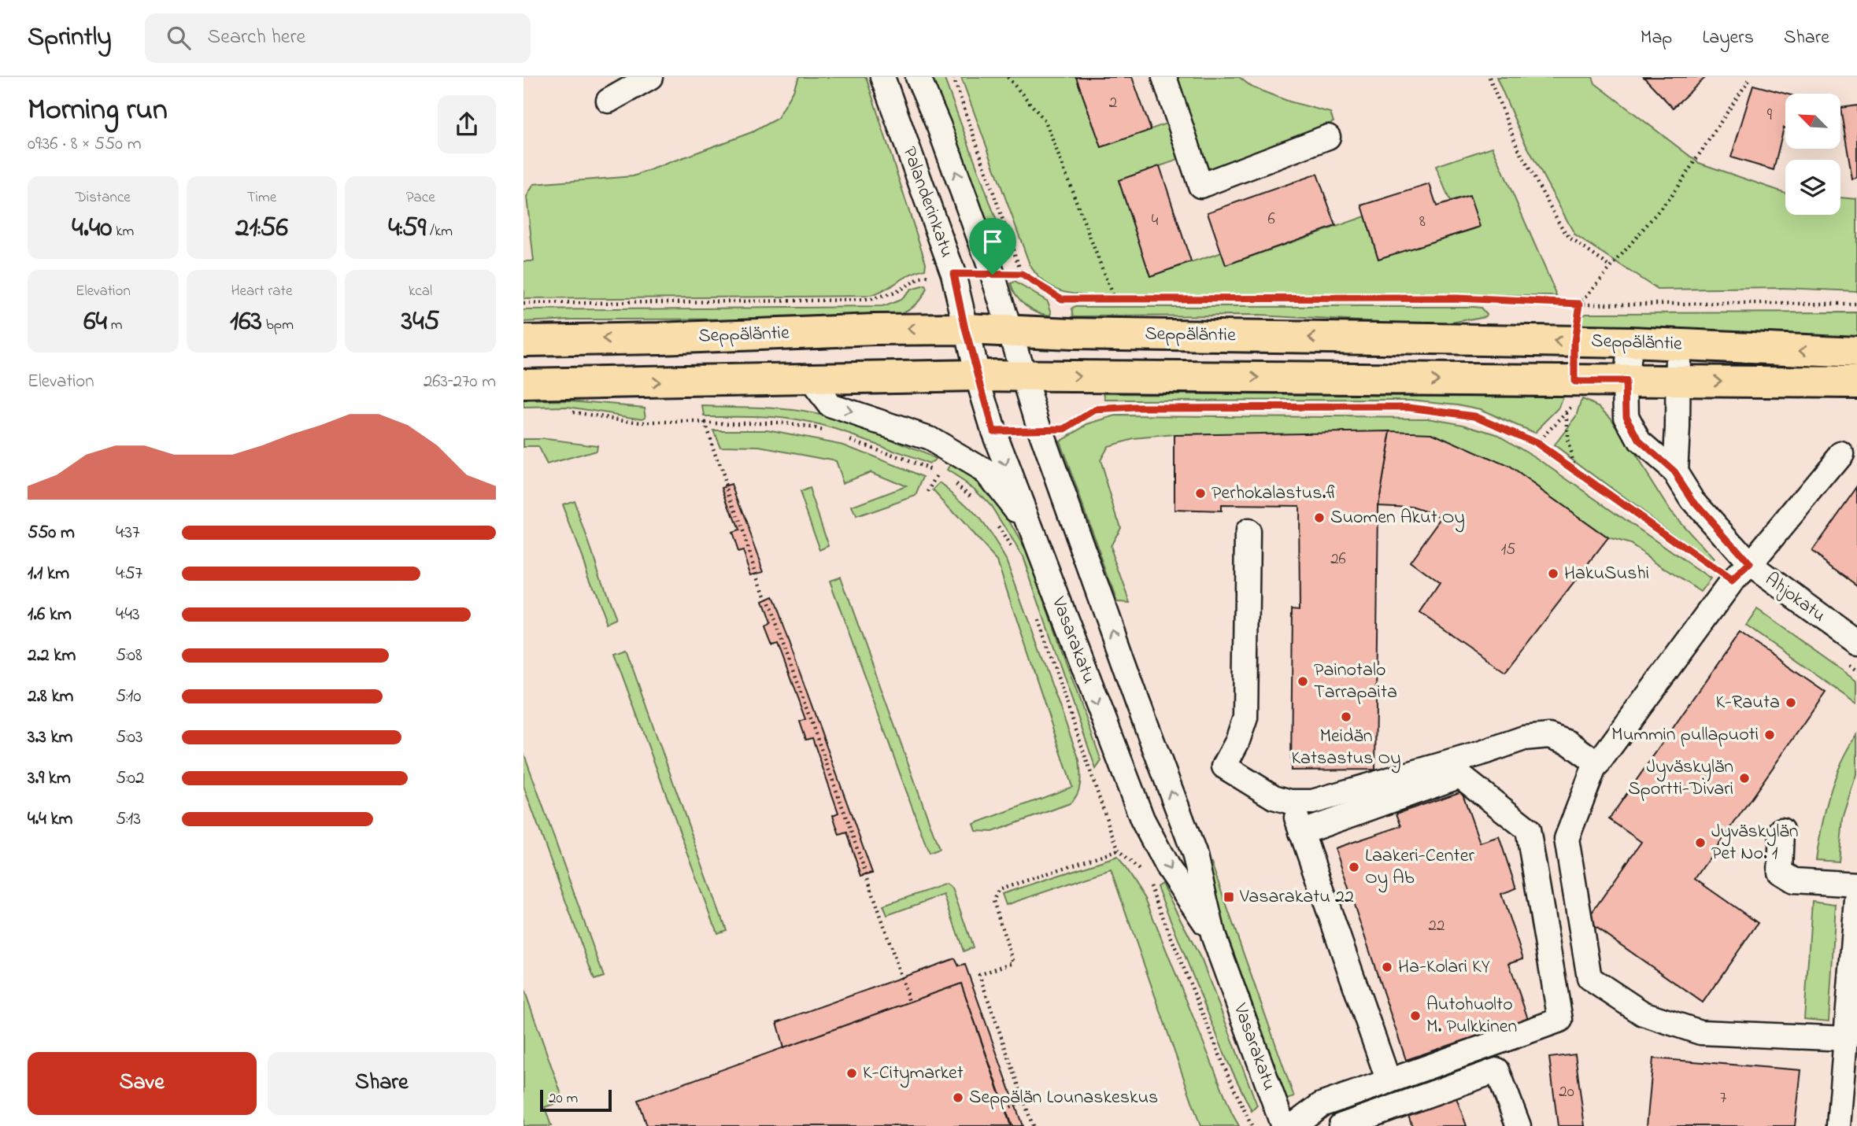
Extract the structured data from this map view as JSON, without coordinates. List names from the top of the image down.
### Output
{
  "streets": {
    "main road": ["Seppäläntie"],
    "street": ["Palanderinkatu", "Ahjokatu", "Vasarakatu"]
  },
  "crossings": [
    ["Palanderinkatu", "Seppäläntie"],
    ["Palanderinkatu", "Vasarakatu"],
    ["Seppäläntie", "Ahjokatu"],
    ["Seppäläntie", "Vasarakatu"]
  ],
  "places": {
    "other": [
      "Perhokalastus.fi",
      "Suomen Akut Oy",
      "HakuSushi",
      "Painotalo Tarrapaita",
      "K-Rauta",
      "Meidän Katsastus Oy",
      "Mummin pullapuoti",
      "Jyväskylän Sportti-Divari",
      "Jyväskylän Pet No. 1",
      "Laakeri-Center Oy Ab",
      "Ha-Kolari KY",
      "Autohuolto M. Pulkkinen",
      "K-Citymarket",
      "Seppälän Lounaskeskus"
    ],
    "transit": ["Vasarakatu 22"]
  },
  "house_numbers": [
    "2",
    "9",
    "6",
    "4",
    "8",
    "15",
    "26",
    "22",
    "20",
    "7"
  ],
  "scale_bar": "20 m",
  "north": "top left",
  "page": {
    "header": "Sprintly",
    "search": "Search here",
    "nav": ["Map", "Layers", "Share"],
    "heading": ["Morning run", "09:36 · 8 × 550 m"],
    "stats": [
      ["Distance", "4.40 km"],
      ["Time", "21:56"],
      ["Pace", "4:59 /km"],
      ["Elevation", "64 m"],
      ["Heart rate", "163 bpm"],
      ["kcal", "345"]
    ],
    "chart": ["Elevation", "263–270 m"],
    "list": [
      {
        "name": "550 m",
        "note": "4:37"
      },
      {
        "name": "1.1 km",
        "note": "4:57"
      },
      {
        "name": "1.6 km",
        "note": "4:43"
      },
      {
        "name": "2.2 km",
        "note": "5:08"
      },
      {
        "name": "2.8 km",
        "note": "5:10"
      },
      {
        "name": "3.3 km",
        "note": "5:03"
      },
      {
        "name": "3.9 km",
        "note": "5:02"
      },
      {
        "name": "4.4 km",
        "note": "5:13"
      }
    ],
    "buttons": ["Save", "Share"],
    "scale": "20 m"
  }
}
